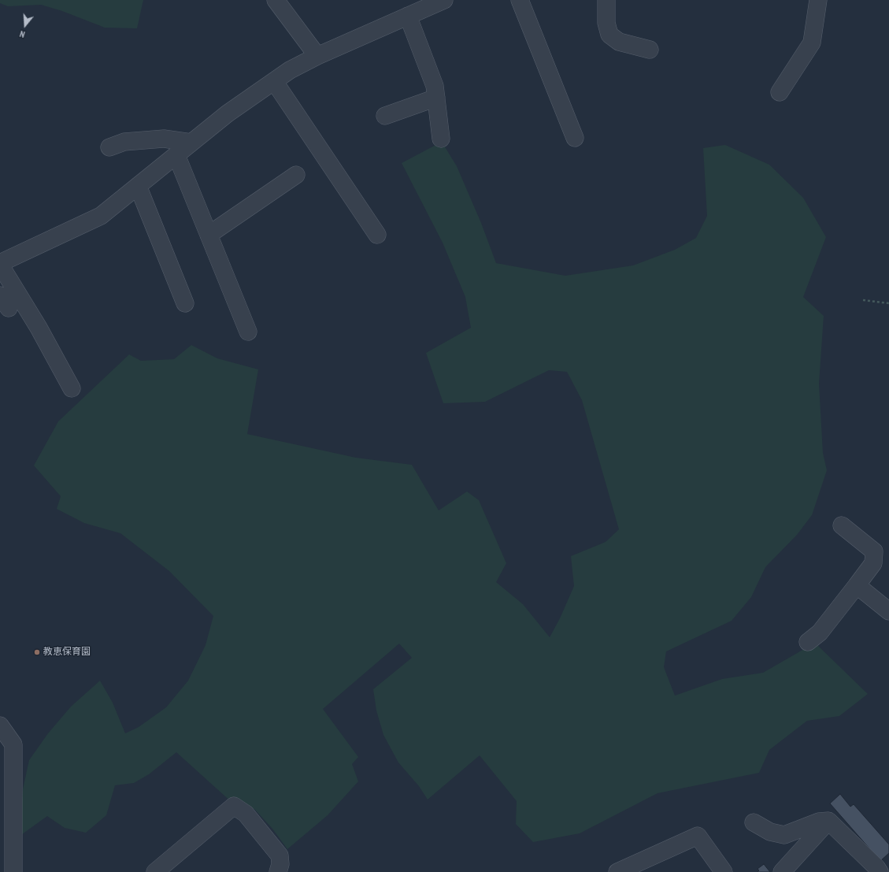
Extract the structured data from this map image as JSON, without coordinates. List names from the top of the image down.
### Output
{
  "places": ["教恵保育園"],
  "north": "bottom"
}
